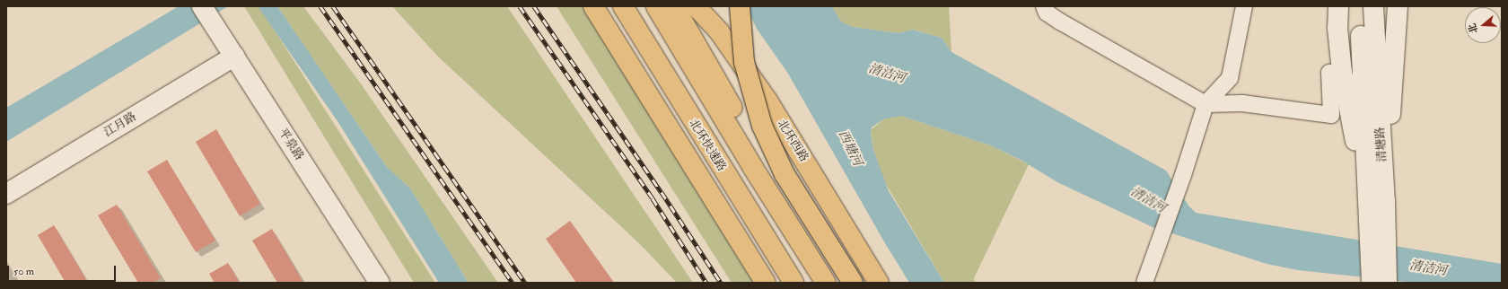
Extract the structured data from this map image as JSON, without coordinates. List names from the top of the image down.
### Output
{
  "streets": {
    "main road": [
      "江月路",
      "北环西路",
      "平泉路",
      "清塘路",
      "北环快速路"
    ]
  },
  "crossings": [
    ["江月路", "平泉路"]
  ],
  "water": ["清洁河", "西塘河"],
  "scale_bar": "50 m",
  "north": "left"
}
